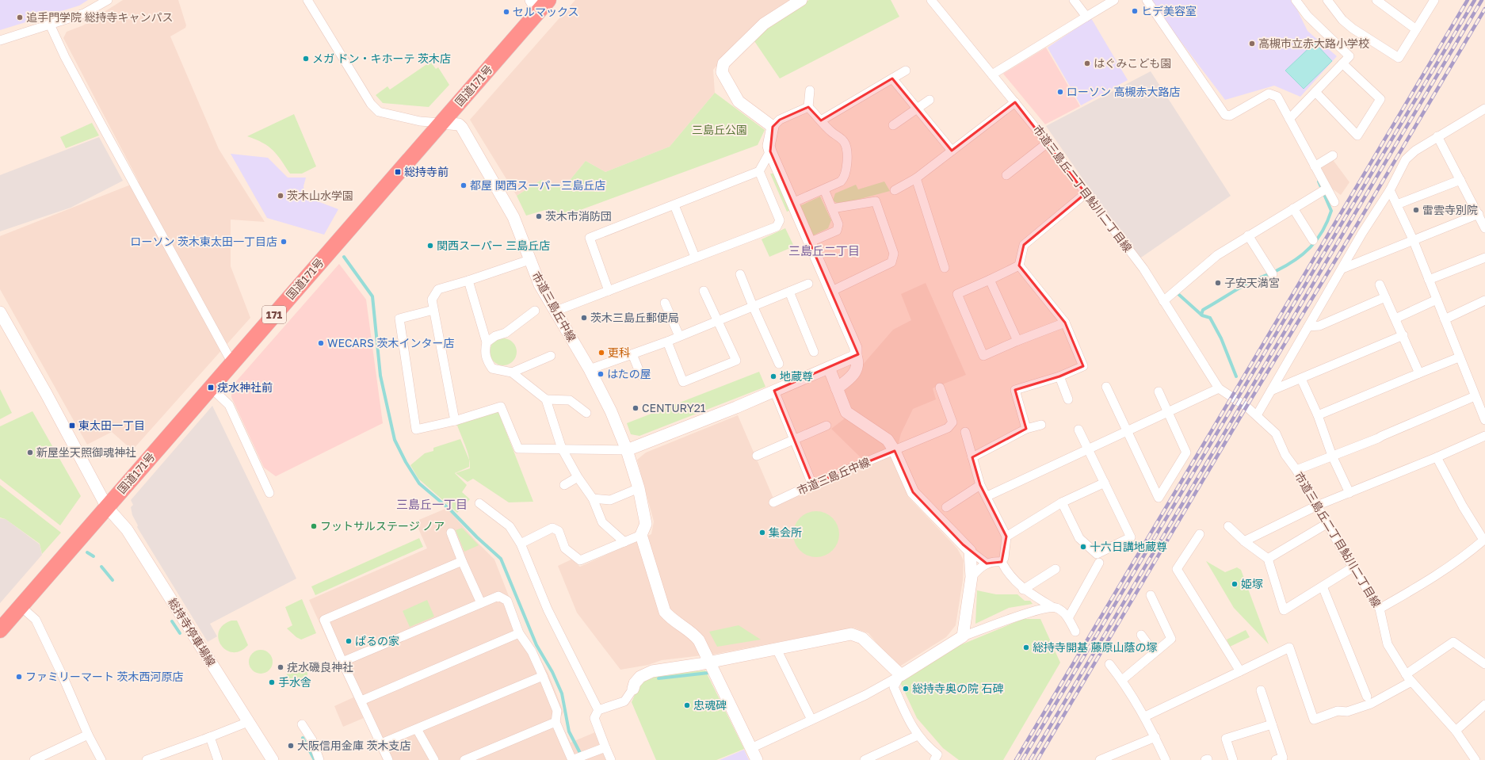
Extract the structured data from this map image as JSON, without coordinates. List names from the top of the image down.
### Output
{
  "streets": {
    "highway": ["国道171号", "171"],
    "street": ["市道三島丘二丁目鮎川二丁目線", "市道三島丘中線", "総持寺停車場線"]
  },
  "crossings": [
    ["国道171号", "市道三島丘中線"],
    ["国道171号", "総持寺停車場線"]
  ],
  "districts": ["三島丘二丁目", "三島丘一丁目"],
  "parks": ["三島丘公園"],
  "places": {
    "other": [
      "ヒデ美容室",
      "セルマックス",
      "追手門学院 総持寺キャンパス",
      "高槻市立赤大路小学校",
      "メガ ドン・キホーテ 茨木店",
      "はぐみこども園",
      "ローソン 高槻赤大路店",
      "都屋 関西スーパー三島丘店",
      "茨木山水学園",
      "雷雲寺別院",
      "茨木市消防団",
      "ローソン 茨木東太田一丁目店",
      "関西スーパー 三島丘店",
      "子安天満宮",
      "茨木三島丘郵便局",
      "WECARS 茨木インター店",
      "更科",
      "はたの屋",
      "地蔵尊",
      "CENTURY21",
      "新屋坐天照御魂神社",
      "フットサルステージ ノア",
      "集会所",
      "十六日講地蔵尊",
      "姫塚",
      "ぱるの家",
      "総持寺開基 藤原山蔭の塚",
      "疣水磯良神社",
      "ファミリーマート 茨木西河原店",
      "手水舎",
      "総持寺奥の院 石碑",
      "忠魂碑",
      "大阪信用金庫 茨木支店"
    ],
    "transit": ["総持寺前", "疣水神社前", "東太田一丁目"]
  }
}
